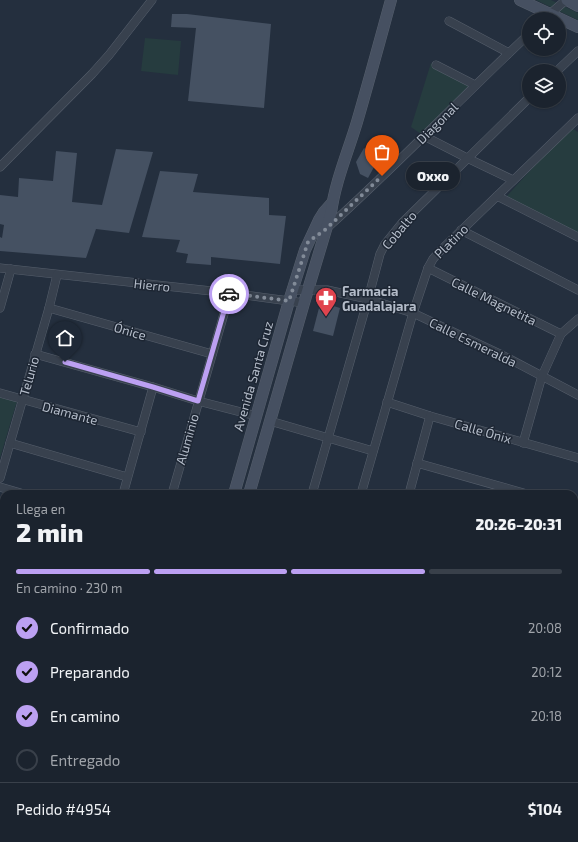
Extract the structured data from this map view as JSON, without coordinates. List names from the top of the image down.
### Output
{
  "streets": {
    "street": [
      "Diagonal",
      "Cobalto",
      "Platino",
      "Hierro",
      "Calle Magnetita",
      "Ónice",
      "Calle Esmeralda",
      "Telurio",
      "Avenida Santa Cruz",
      "Diamante",
      "Calle Ónix",
      "Aluminio"
    ]
  },
  "crossings": [
    ["Diagonal", "Avenida Santa Cruz"],
    ["Cobalto", "Calle Esmeralda"],
    ["Platino", "Calle Magnetita"],
    ["Platino", "Calle Esmeralda"],
    ["Platino", "Calle Ónix"],
    ["Hierro", "Calle Esmeralda"],
    ["Hierro", "Telurio"],
    ["Hierro", "Avenida Santa Cruz"],
    ["Hierro", "Aluminio"],
    ["Ónice", "Telurio"],
    ["Ónice", "Aluminio"],
    ["Calle Esmeralda", "Avenida Santa Cruz"],
    ["Telurio", "Diamante"]
  ],
  "places": {
    "other": ["Oxxo"],
    "pharmacy": ["Farmacia Guadalajara"]
  },
  "page": {
    "bubble": "Oxxo",
    "heading": ["2 min", "Llega en", "20:26–20:31"],
    "panel": ["Pedido #4954", "$104"],
    "bar": "En camino · 230 m",
    "list": [
      ["Confirmado", "20:08"],
      ["Preparando", "20:12"],
      ["En camino", "20:18"],
      "Entregado"
    ]
  }
}
